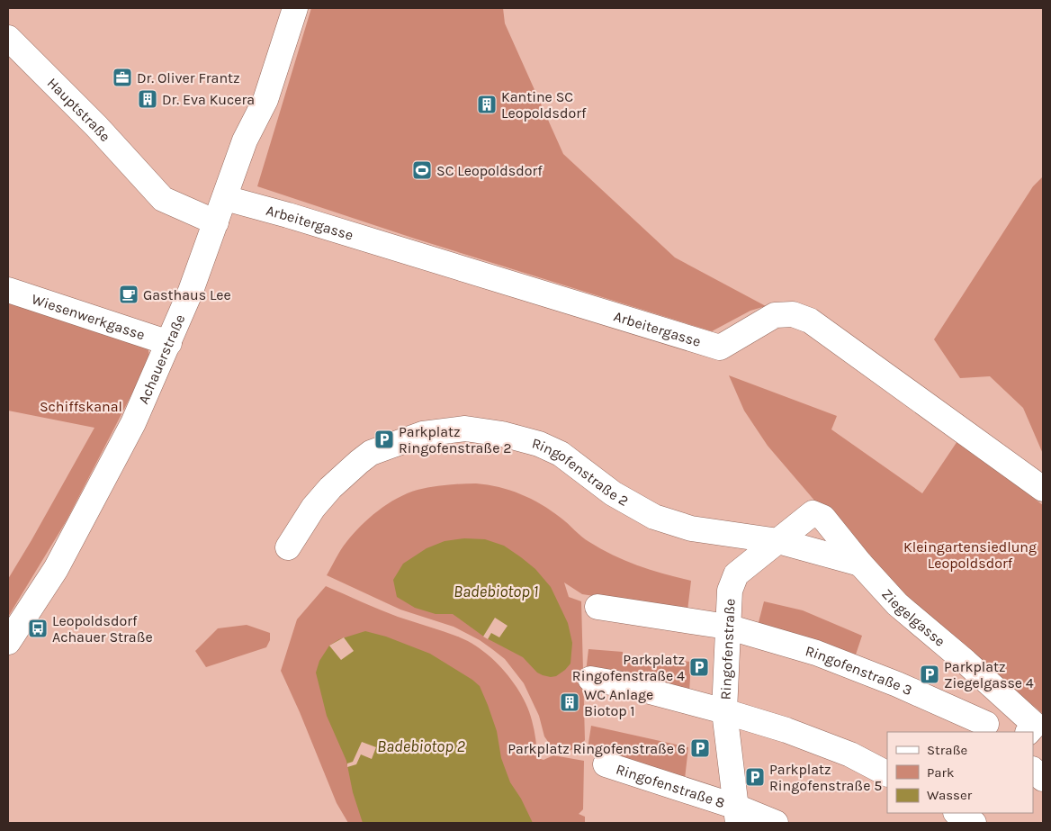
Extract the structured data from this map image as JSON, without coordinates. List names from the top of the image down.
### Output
{
  "streets": {
    "street": [
      "Hauptstraße",
      "Arbeitergasse",
      "Wiesenwerkgasse",
      "Achauerstraße",
      "Ringofenstraße 2",
      "Ziegelgasse",
      "Ringofenstraße",
      "Ringofenstraße 3",
      "Ringofenstraße 8"
    ]
  },
  "crossings": [
    ["Hauptstraße", "Arbeitergasse"],
    ["Hauptstraße", "Achauerstraße"],
    ["Arbeitergasse", "Achauerstraße"],
    ["Wiesenwerkgasse", "Achauerstraße"],
    ["Ringofenstraße 2", "Ziegelgasse"],
    ["Ringofenstraße 2", "Ringofenstraße"],
    ["Ziegelgasse", "Ringofenstraße"],
    ["Ringofenstraße", "Ringofenstraße 3"],
    ["Ringofenstraße", "Ringofenstraße 8"]
  ],
  "water": ["Badebiotop 1", "Badebiotop 2"],
  "parks": ["Schiffskanal", "Kleingartensiedlung Leopoldsdorf"],
  "places": {
    "office": ["Dr. Oliver Frantz"],
    "building": ["Dr. Eva Kucera", "Kantine SC Leopoldsdorf", "WC Anlage Biotop 1"],
    "sports": ["SC Leopoldsdorf"],
    "cafe": ["Gasthaus Lee"],
    "parking": [
      "Parkplatz Ringofenstraße 2",
      "Parkplatz Ringofenstraße 4",
      "Parkplatz Ziegelgasse 4",
      "Parkplatz Ringofenstraße 6",
      "Parkplatz Ringofenstraße 5"
    ],
    "bus stop": ["Leopoldsdorf Achauer Straße"]
  },
  "legend": ["Straße", "Park", "Wasser"]
}
